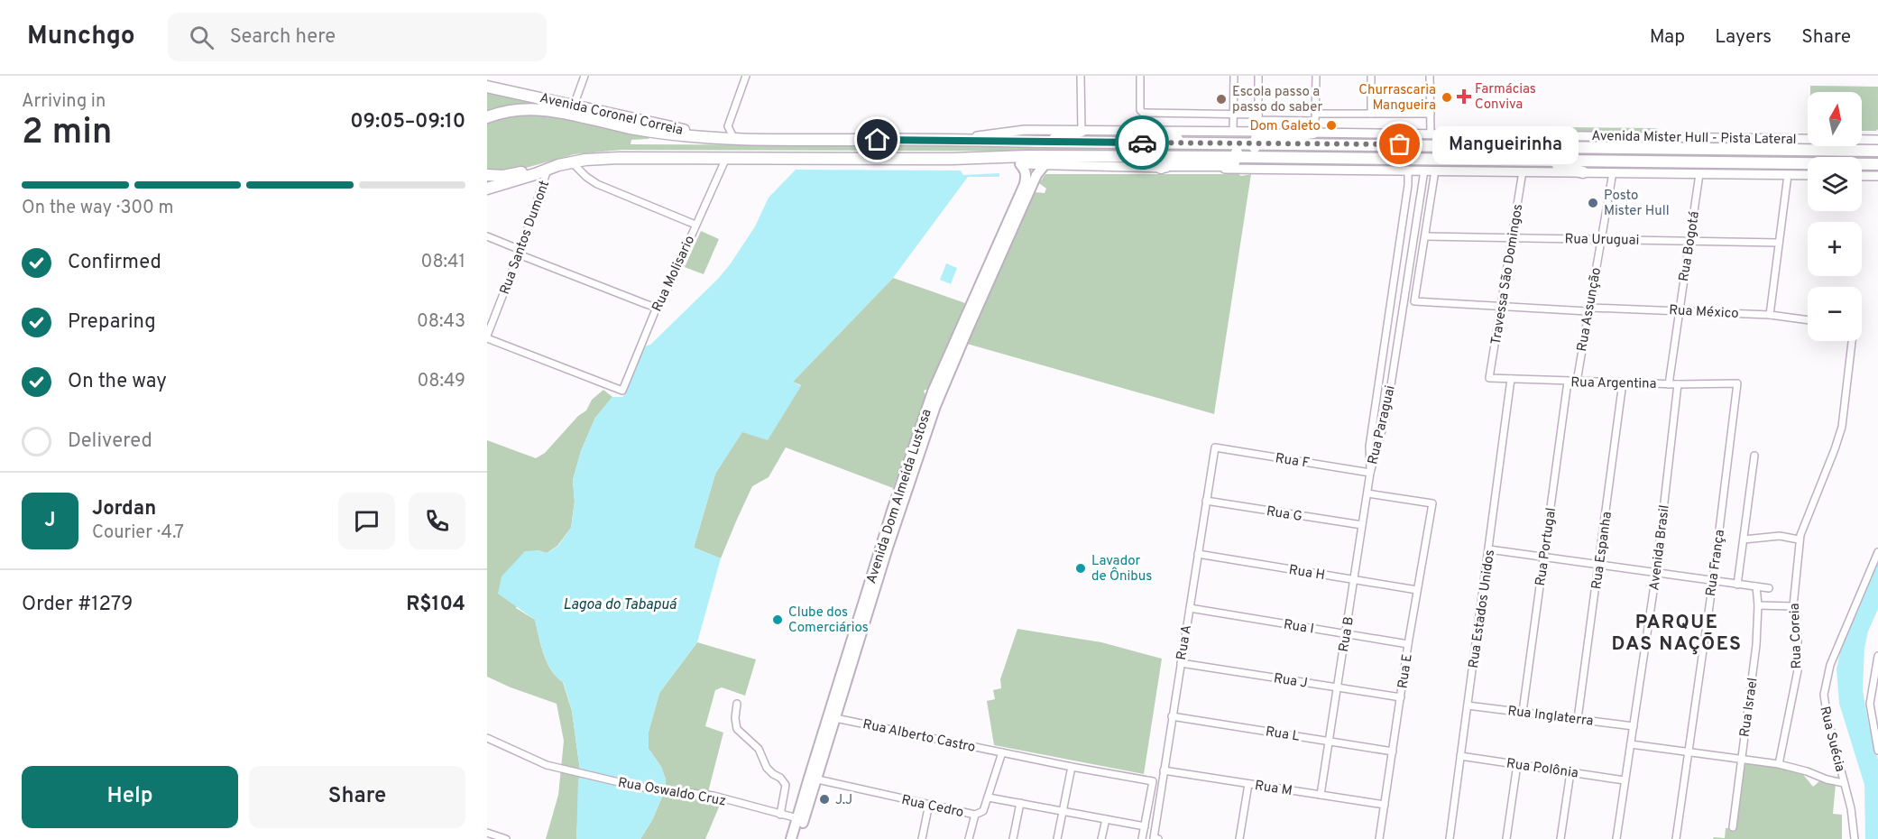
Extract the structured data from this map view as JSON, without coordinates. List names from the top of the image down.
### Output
{
  "streets": {
    "highway": ["Avenida Coronel Correia"],
    "main road": ["Avenida Mister Hull - Pista Lateral", "Avenida Dom Almeida Lustosa"],
    "street": [
      "Rua Santos Dumont",
      "Rua Uruguai",
      "Rua Bogotá",
      "Rua Molisario",
      "Travessa São Domingos",
      "Rua Assunção",
      "Rua México",
      "Rua Argentina",
      "Rua Paraguai",
      "Rua F",
      "Rua G",
      "Rua Portugal",
      "Avenida Brasil",
      "Rua Espanha",
      "Rua França",
      "Rua H",
      "Rua Estados Unidos",
      "Rua I",
      "Rua B",
      "Rua Coreia",
      "Rua A",
      "Rua E",
      "Rua J",
      "Rua Israel",
      "Rua Inglaterra",
      "Rua L",
      "Rua Alberto Castro",
      "Rua Suécia",
      "Rua Polônia",
      "Rua M",
      "Rua Oswaldo Cruz",
      "Rua Cedro"
    ]
  },
  "crossings": [
    ["Rua Santos Dumont", "Rua Molisario"],
    ["Rua Uruguai", "Rua Bogotá"],
    ["Rua Uruguai", "Travessa São Domingos"],
    ["Rua Uruguai", "Rua Assunção"],
    ["Rua Uruguai", "Rua México"],
    ["Rua Bogotá", "Rua México"],
    ["Rua Bogotá", "Rua Argentina"],
    ["Travessa São Domingos", "Rua México"],
    ["Travessa São Domingos", "Rua Argentina"],
    ["Rua Assunção", "Rua México"],
    ["Rua Assunção", "Rua Argentina"],
    ["Rua Argentina", "Rua Portugal"],
    ["Rua Argentina", "Avenida Brasil"],
    ["Rua Argentina", "Rua Espanha"],
    ["Rua Argentina", "Rua França"],
    ["Rua Argentina", "Rua Estados Unidos"],
    ["Rua Paraguai", "Rua F"],
    ["Rua Paraguai", "Rua B"],
    ["Rua F", "Rua B"],
    ["Rua F", "Rua A"],
    ["Avenida Dom Almeida Lustosa", "Rua Alberto Castro"],
    ["Avenida Dom Almeida Lustosa", "Rua Oswaldo Cruz"],
    ["Avenida Dom Almeida Lustosa", "Rua Cedro"],
    ["Rua G", "Rua B"],
    ["Rua G", "Rua A"],
    ["Rua Portugal", "Rua Inglaterra"],
    ["Avenida Brasil", "Rua Inglaterra"],
    ["Avenida Brasil", "Rua Suécia"],
    ["Avenida Brasil", "Rua Polônia"],
    ["Rua Espanha", "Rua Inglaterra"],
    ["Rua França", "Rua Suécia"],
    ["Rua H", "Rua B"],
    ["Rua H", "Rua A"],
    ["Rua H", "Rua E"],
    ["Rua Estados Unidos", "Rua Inglaterra"],
    ["Rua Estados Unidos", "Rua Polônia"],
    ["Rua I", "Rua B"],
    ["Rua I", "Rua A"],
    ["Rua I", "Rua E"],
    ["Rua B", "Rua E"],
    ["Rua B", "Rua J"],
    ["Rua B", "Rua L"],
    ["Rua B", "Rua M"],
    ["Rua Coreia", "Rua Suécia"],
    ["Rua A", "Rua J"],
    ["Rua A", "Rua L"],
    ["Rua A", "Rua M"],
    ["Rua E", "Rua J"],
    ["Rua E", "Rua L"],
    ["Rua E", "Rua M"],
    ["Rua Israel", "Rua Suécia"]
  ],
  "districts": ["PARQUE DAS NAÇÕES"],
  "water": ["Lagoa do Tabapuá"],
  "places": {
    "health": ["Farmácias Conviva"],
    "other": [
      "Churrascaria Mangueira",
      "Escola passo a passo do saber",
      "Dom Galeto",
      "Mangueirinha",
      "Posto Mister Hull",
      "Lavador de Ônibus",
      "Clube dos Comerciários",
      "J.J"
    ]
  },
  "north": "top",
  "page": {
    "header": "Munchgo",
    "search": "Search here",
    "nav": ["Map", "Layers", "Share"],
    "heading": ["2 min", "Arriving in", "09:05–09:10"],
    "panel": [
      "Jordan",
      "Courier · 4.7",
      "Order #1279",
      "R$104"
    ],
    "map_buttons": ["+", "−"],
    "bubble": "Mangueirinha",
    "bar": "On the way · 300 m",
    "list": [
      ["Confirmed", "08:41"],
      ["Preparing", "08:43"],
      ["On the way", "08:49"],
      "Delivered"
    ],
    "round": "J",
    "buttons": ["Help", "Share"]
  }
}
